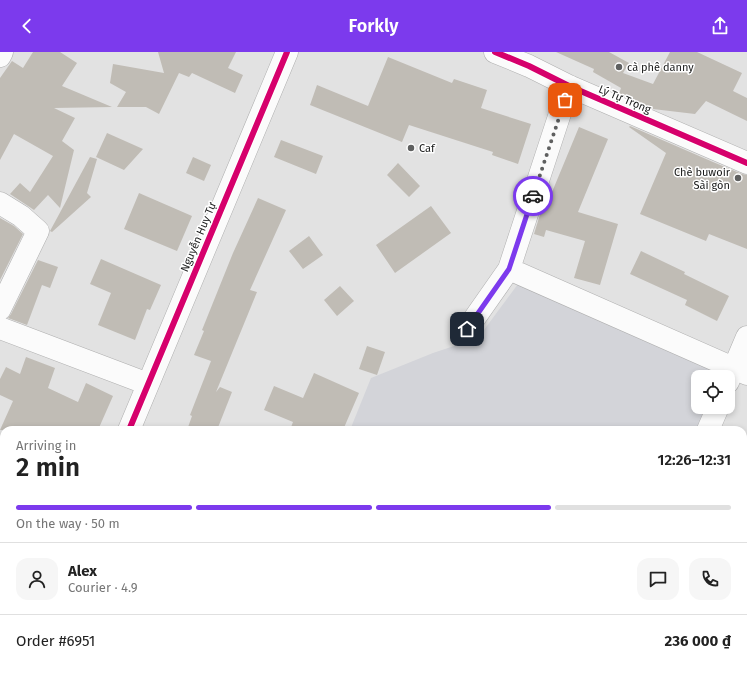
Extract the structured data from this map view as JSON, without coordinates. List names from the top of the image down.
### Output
{
  "streets": {
    "street": ["Lý Tự Trọng", "Nguyễn Huy Tự"]
  },
  "places": ["cà phê danny", "Caf", "Chè buwoir Sài gòn"],
  "page": {
    "header": "Forkly",
    "heading": ["2 min", "Arriving in", "12:26–12:31"],
    "panel": [
      "Alex",
      "Courier · 4.9",
      "Order #6951",
      "236 000 ₫"
    ],
    "bar": "On the way · 50 m"
  }
}
